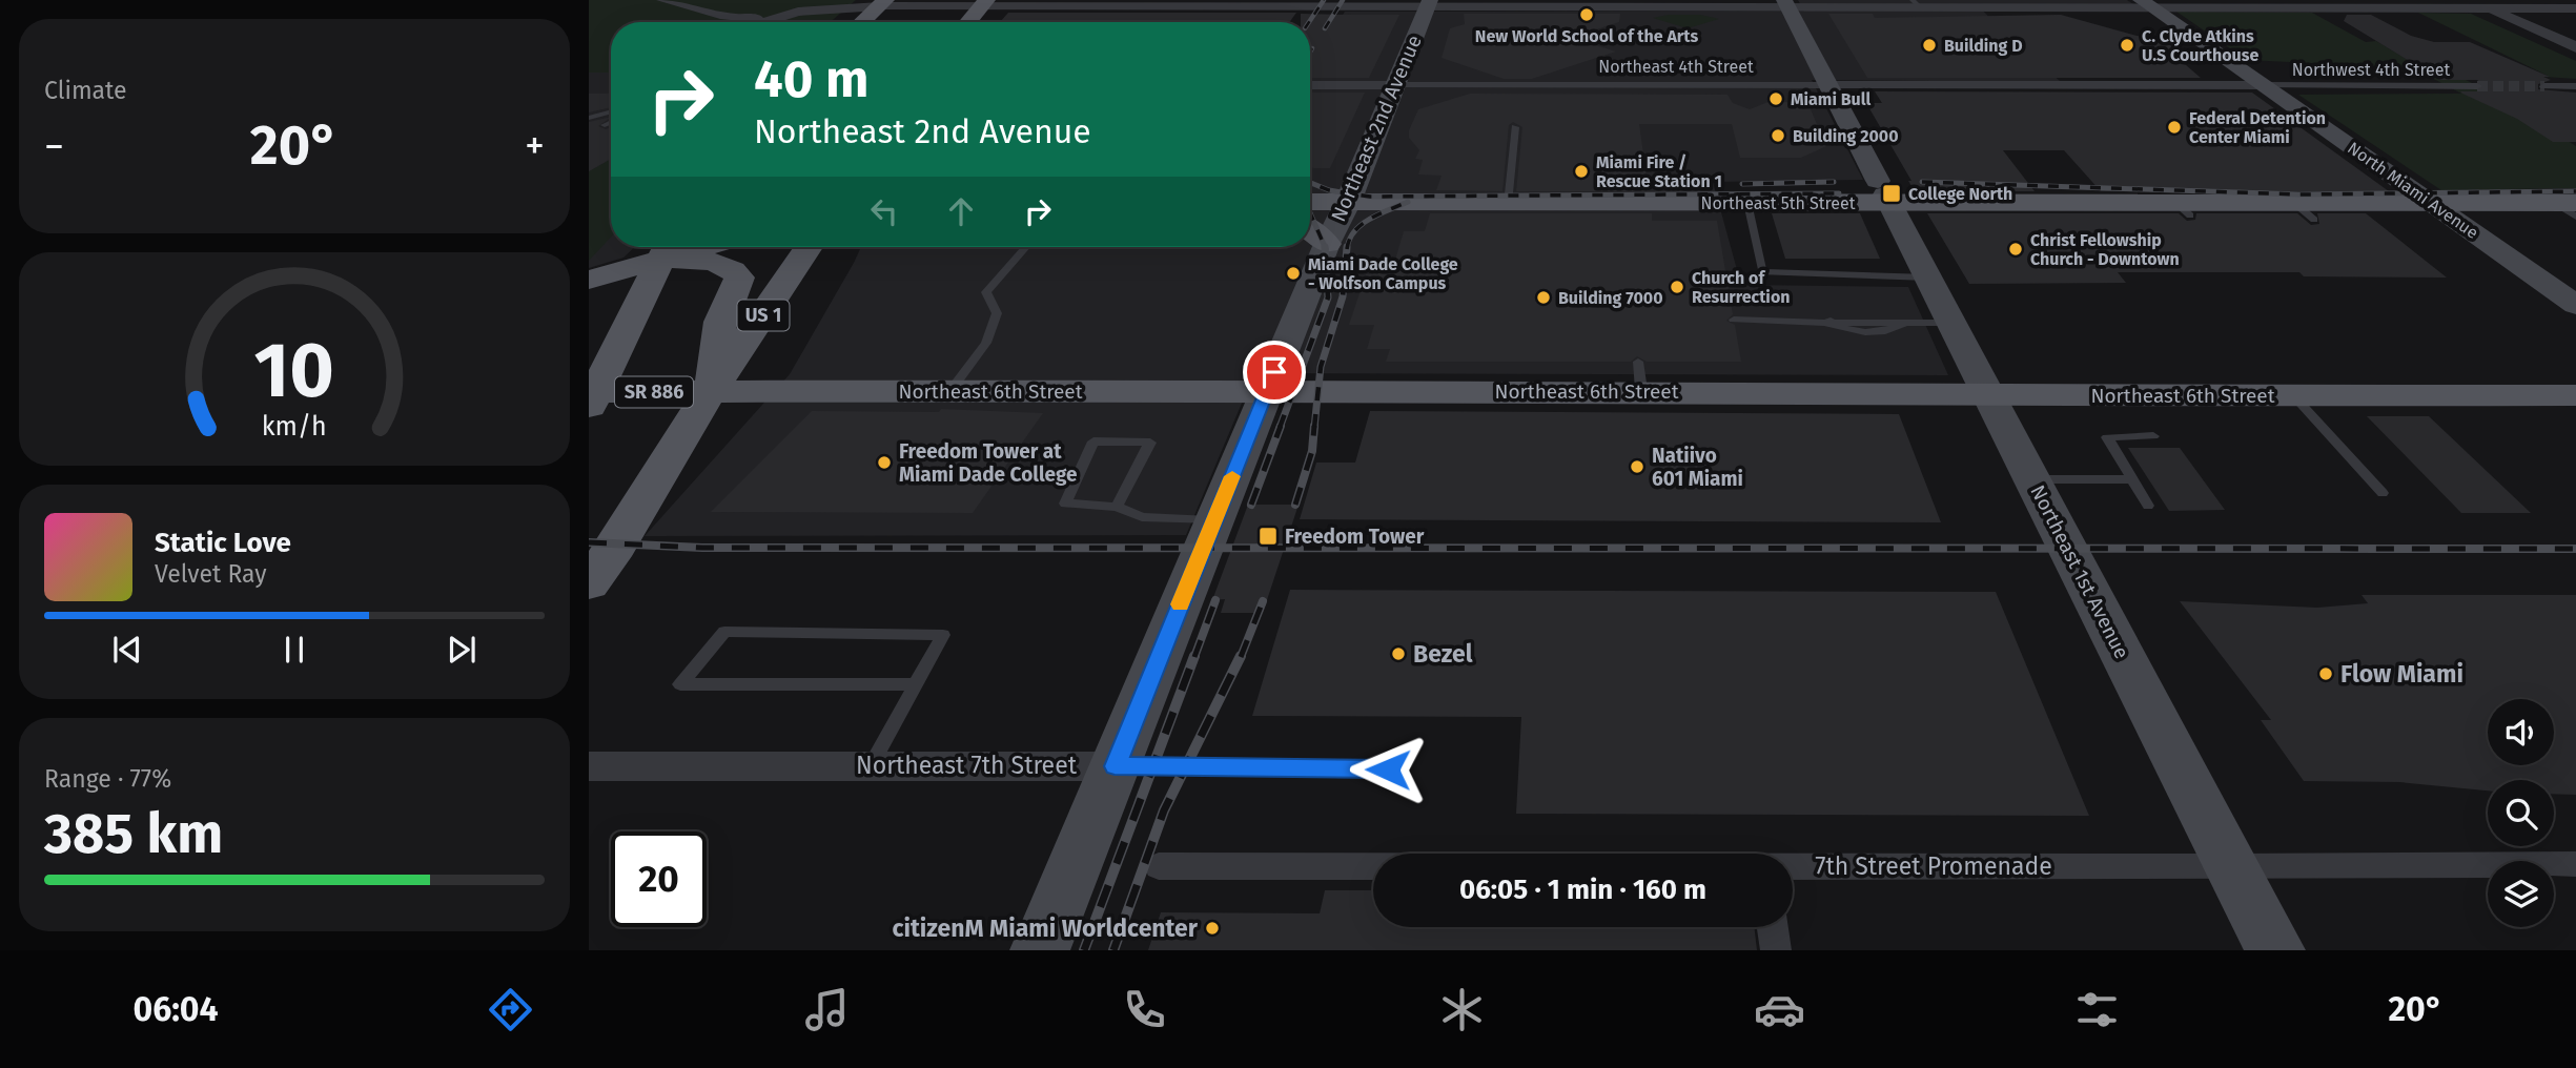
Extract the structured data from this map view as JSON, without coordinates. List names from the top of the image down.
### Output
{
  "streets": {
    "main road": [
      "Northeast 2nd Avenue",
      "North Miami Avenue",
      "Northeast 5th Street",
      "US 1",
      "Northeast 6th Street",
      "SR 886",
      "Northeast 1st Avenue"
    ],
    "street": [
      "Northeast 4th Street",
      "Northwest 4th Street",
      "Northeast 7th Street",
      "7th Street Promenade"
    ]
  },
  "crossings": [
    ["Northeast 4th Street", "Northwest 4th Street"],
    ["Northeast 4th Street", "Northeast 2nd Avenue"],
    ["Northeast 4th Street", "North Miami Avenue"],
    ["Northeast 4th Street", "Northeast 1st Avenue"],
    ["Northwest 4th Street", "North Miami Avenue"],
    ["Northeast 2nd Avenue", "Northeast 5th Street"],
    ["Northeast 2nd Avenue", "Northeast 6th Street"],
    ["Northeast 2nd Avenue", "Northeast 7th Street"],
    ["North Miami Avenue", "Northeast 5th Street"],
    ["Northeast 5th Street", "Northeast 1st Avenue"],
    ["US 1", "Northeast 6th Street"],
    ["Northeast 6th Street", "Northeast 1st Avenue"],
    ["Northeast 1st Avenue", "7th Street Promenade"]
  ],
  "places": {
    "other": [
      "New World School of the Arts",
      "Building D",
      "C. Clyde Atkins U.S Courthouse",
      "Miami Bull",
      "Federal Detention Center Miami",
      "Building 2000",
      "Miami Fire / Rescue Station 1",
      "Christ Fellowship Church - Downtown",
      "Miami Dade College - Wolfson Campus",
      "Church of Resurrection",
      "Building 7000",
      "Freedom Tower at Miami Dade College",
      "Natiivo 601 Miami",
      "Bezel",
      "Flow Miami",
      "citizenM Miami Worldcenter"
    ],
    "transit": ["College North", "Freedom Tower"]
  },
  "page": {
    "tile": [
      "Climate",
      ["Range · 77%", "385 km"]
    ],
    "turn": ["40 m", "Northeast 2nd Avenue"],
    "heat": ["−", "20°", "+"],
    "song": ["Static Love", "Velvet Ray"],
    "limit": "20",
    "trip": "06:05 · 1 min · 160 m",
    "tabs": ["06:04", "20°"],
    "gauge": ["10", "km/h"]
  }
}
